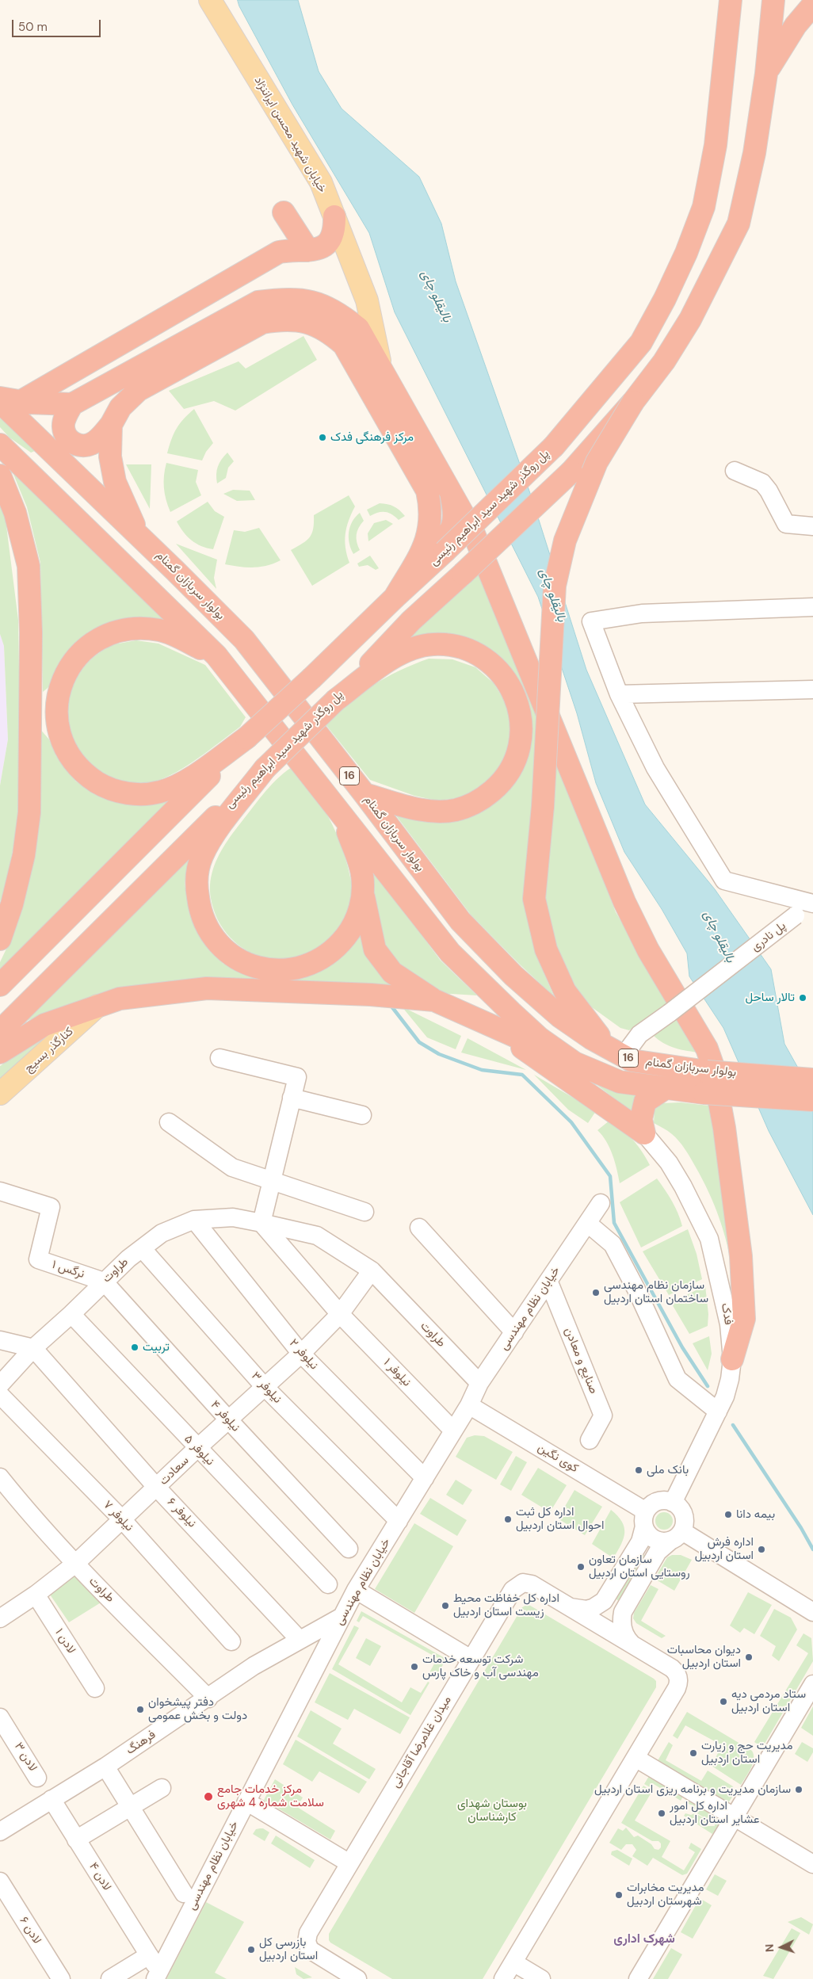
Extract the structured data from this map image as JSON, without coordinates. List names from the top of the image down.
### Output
{
  "streets": {
    "highway": ["پل روگذر شهید سید ابراهیم رئیسی", "بولوار سربازان گمنام", "16"],
    "main road": ["خیابان شهید محسن ایراننژاد", "کنارگذر بسیج"],
    "street": [
      "پل نادری",
      "نرگس ۱",
      "طراوت",
      "خیابان نظام مهندسی",
      "فدک",
      "نیلوفر ۲",
      "صنایع و معادن",
      "نیلوفر ۱",
      "نیلوفر ۳",
      "نیلوفر ۴",
      "نیلوفر ۵",
      "کوی نگین",
      "سعادت",
      "نیلوفر ۶",
      "نیلوفر ۷",
      "لادن ۱",
      "میدان غلامرضا آقاجانی",
      "فرهنگ",
      "لادن ۳",
      "لادن ۴",
      "لادن ۶"
    ]
  },
  "crossings": [
    ["بولوار سربازان گمنام", "پل نادری"],
    ["نرگس ۱", "طراوت"],
    ["نرگس ۱", "نیلوفر ۴"],
    ["طراوت", "خیابان نظام مهندسی"],
    ["طراوت", "نیلوفر ۲"],
    ["طراوت", "نیلوفر ۳"],
    ["طراوت", "نیلوفر ۴"],
    ["طراوت", "نیلوفر ۵"],
    ["طراوت", "سعادت"],
    ["طراوت", "نیلوفر ۶"],
    ["طراوت", "فرهنگ"],
    ["خیابان نظام مهندسی", "نیلوفر ۲"],
    ["خیابان نظام مهندسی", "صنایع و معادن"],
    ["خیابان نظام مهندسی", "نیلوفر ۱"],
    ["خیابان نظام مهندسی", "نیلوفر ۳"],
    ["خیابان نظام مهندسی", "کوی نگین"],
    ["خیابان نظام مهندسی", "فرهنگ"],
    ["خیابان نظام مهندسی", "لادن ۴"],
    ["فدک", "کوی نگین"],
    ["نیلوفر ۲", "سعادت"],
    ["نیلوفر ۱", "سعادت"],
    ["نیلوفر ۳", "سعادت"],
    ["نیلوفر ۴", "سعادت"],
    ["نیلوفر ۵", "سعادت"],
    ["سعادت", "نیلوفر ۶"],
    ["سعادت", "نیلوفر ۷"],
    ["سعادت", "لادن ۱"],
    ["نیلوفر ۶", "فرهنگ"],
    ["فرهنگ", "لادن ۴"]
  ],
  "districts": ["شهرک اداری"],
  "water": ["بالیقلو چای"],
  "parks": ["بوستان شهدای کارشناسان"],
  "places": [
    "مرکز فرهنگی فدک",
    "تالار ساحل",
    "سازمان نظام مهندسی ساختمان استان اردبیل",
    "تربیت",
    "بانک ملی",
    "بیمه دانا",
    "اداره کل ثبت احوال استان اردبیل",
    "اداره فرش استان اردبیل",
    "سازمان تعاون روستایی استان اردبیل",
    "اداره کل خفاظت محیط زیست استان اردبیل",
    "دیوان محاسبات استان اردبیل",
    "شرکت توسعه خدمات مهندسی آب و خاک پارس",
    "ستاد مردمی دیه استان اردبیل",
    "دفتر پیشخوان دولت و بخش عمومی",
    "مدیریت حج و زیارت استان اردبیل",
    "سازمان مدیریت و برنامه ریزی استان اردبیل",
    "مرکز خدمات جامع سلامت شماره 4 شهری",
    "اداره کل امور عشایر استان اردبیل",
    "مدیریت مخابرات شهرستان اردبیل",
    "بازرسی کل استان اردبیل"
  ],
  "scale_bar": "50 m",
  "north": "left"
}
